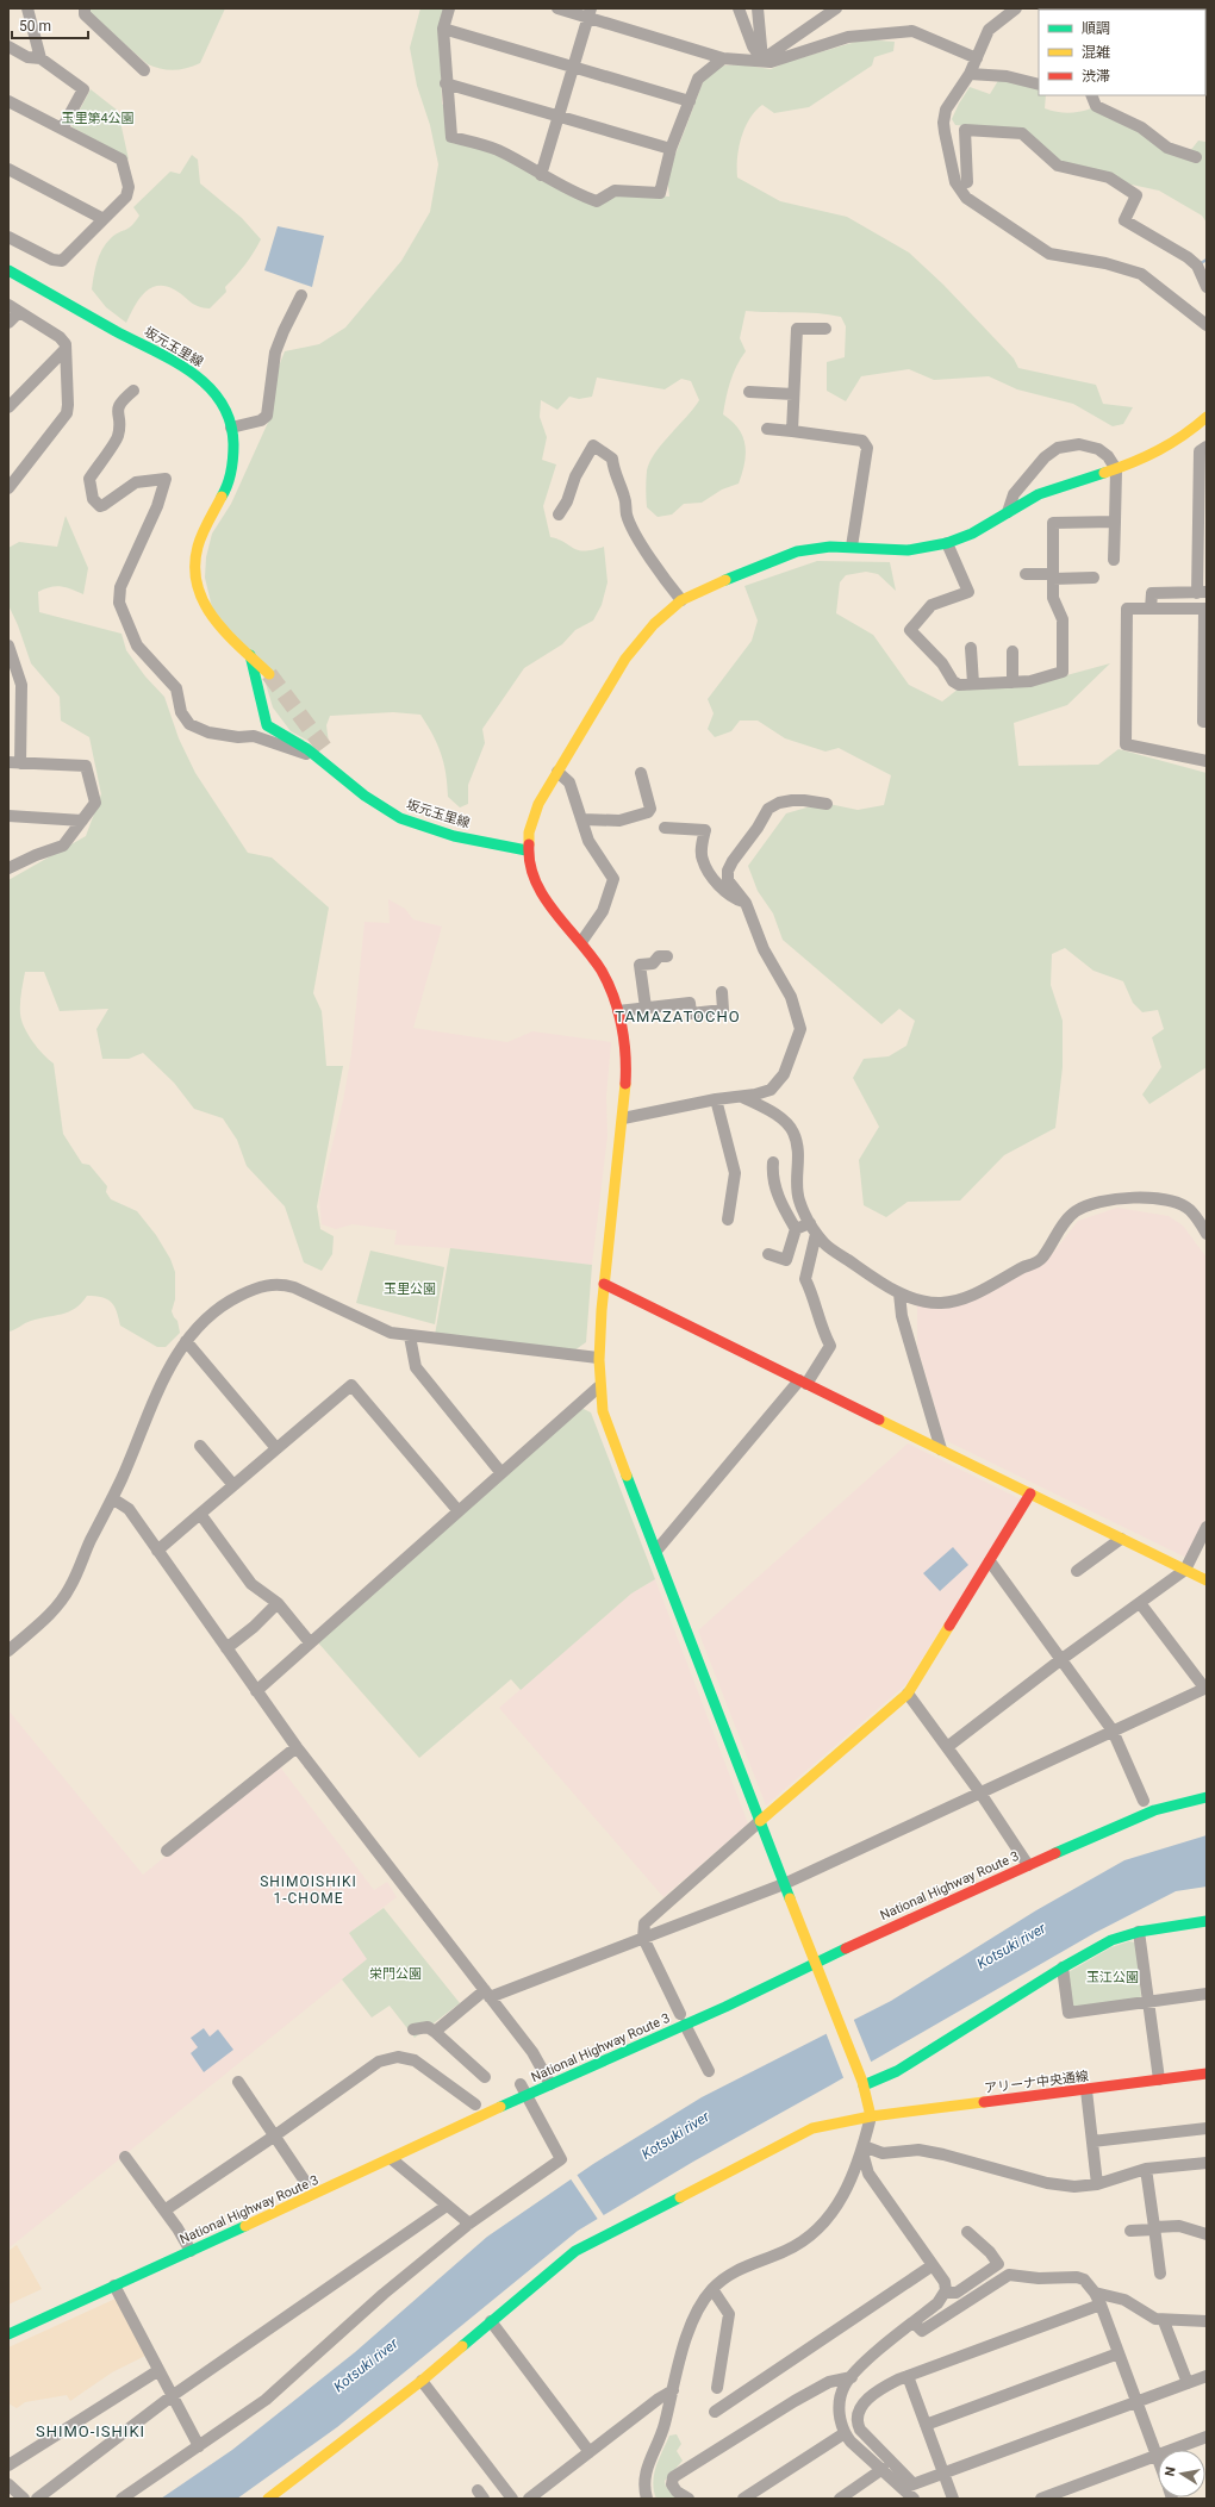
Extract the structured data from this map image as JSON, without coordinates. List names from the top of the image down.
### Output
{
  "streets": {
    "main road": ["坂元玉里線", "National Highway Route 3", "アリーナ中央通線"]
  },
  "districts": ["TAMAZATOCHO", "SHIMOISHIKI 1-CHOME", "SHIMO-ISHIKI"],
  "water": ["Kotsuki river"],
  "parks": [
    "玉里第4公園",
    "玉里公園",
    "栄門公園",
    "玉江公園"
  ],
  "legend": ["順調", "混雑", "渋滞"],
  "scale_bar": "50 m",
  "north": "left"
}
